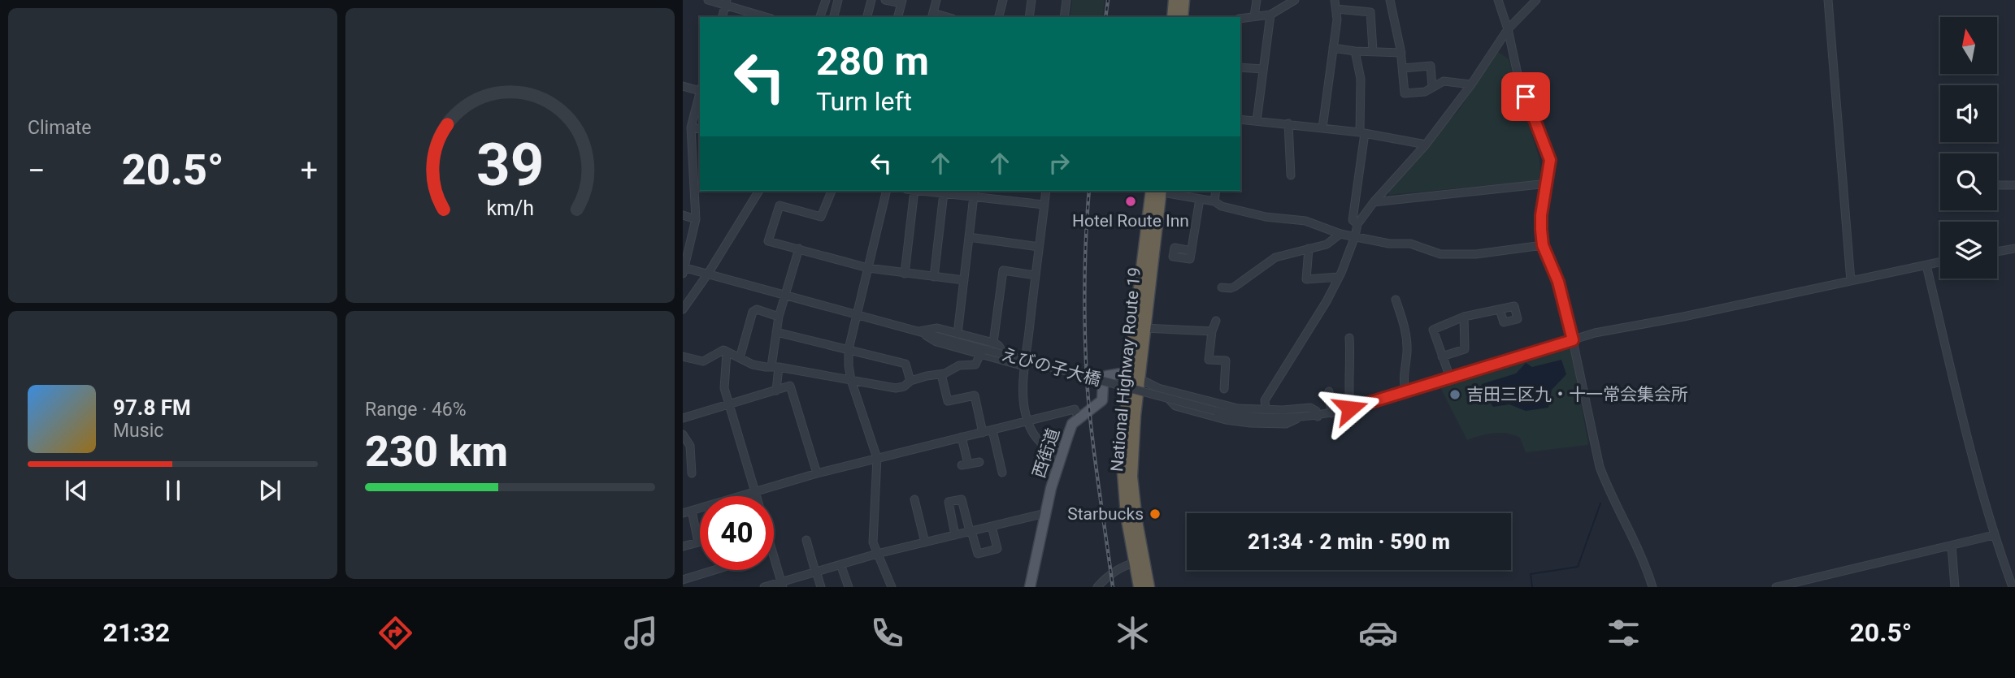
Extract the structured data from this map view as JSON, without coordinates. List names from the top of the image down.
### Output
{
  "streets": {
    "highway": ["National Highway Route 19"],
    "main road": ["西街道"],
    "street": ["えびの子大橋"]
  },
  "crossings": [
    ["National Highway Route 19", "西街道"]
  ],
  "places": ["Hotel Route Inn", "吉田三区九・十一常会集会所", "Starbucks"],
  "north": "top",
  "page": {
    "tile": [
      "Climate",
      ["Range · 46%", "230 km"]
    ],
    "turn": ["280 m", "Turn left"],
    "heat": ["−", "20.5°", "+"],
    "song": ["97.8 FM", "Music"],
    "limit": "40",
    "trip": "21:34 · 2 min · 590 m",
    "tabs": ["21:32", "20.5°"],
    "gauge": ["39", "km/h"]
  }
}
